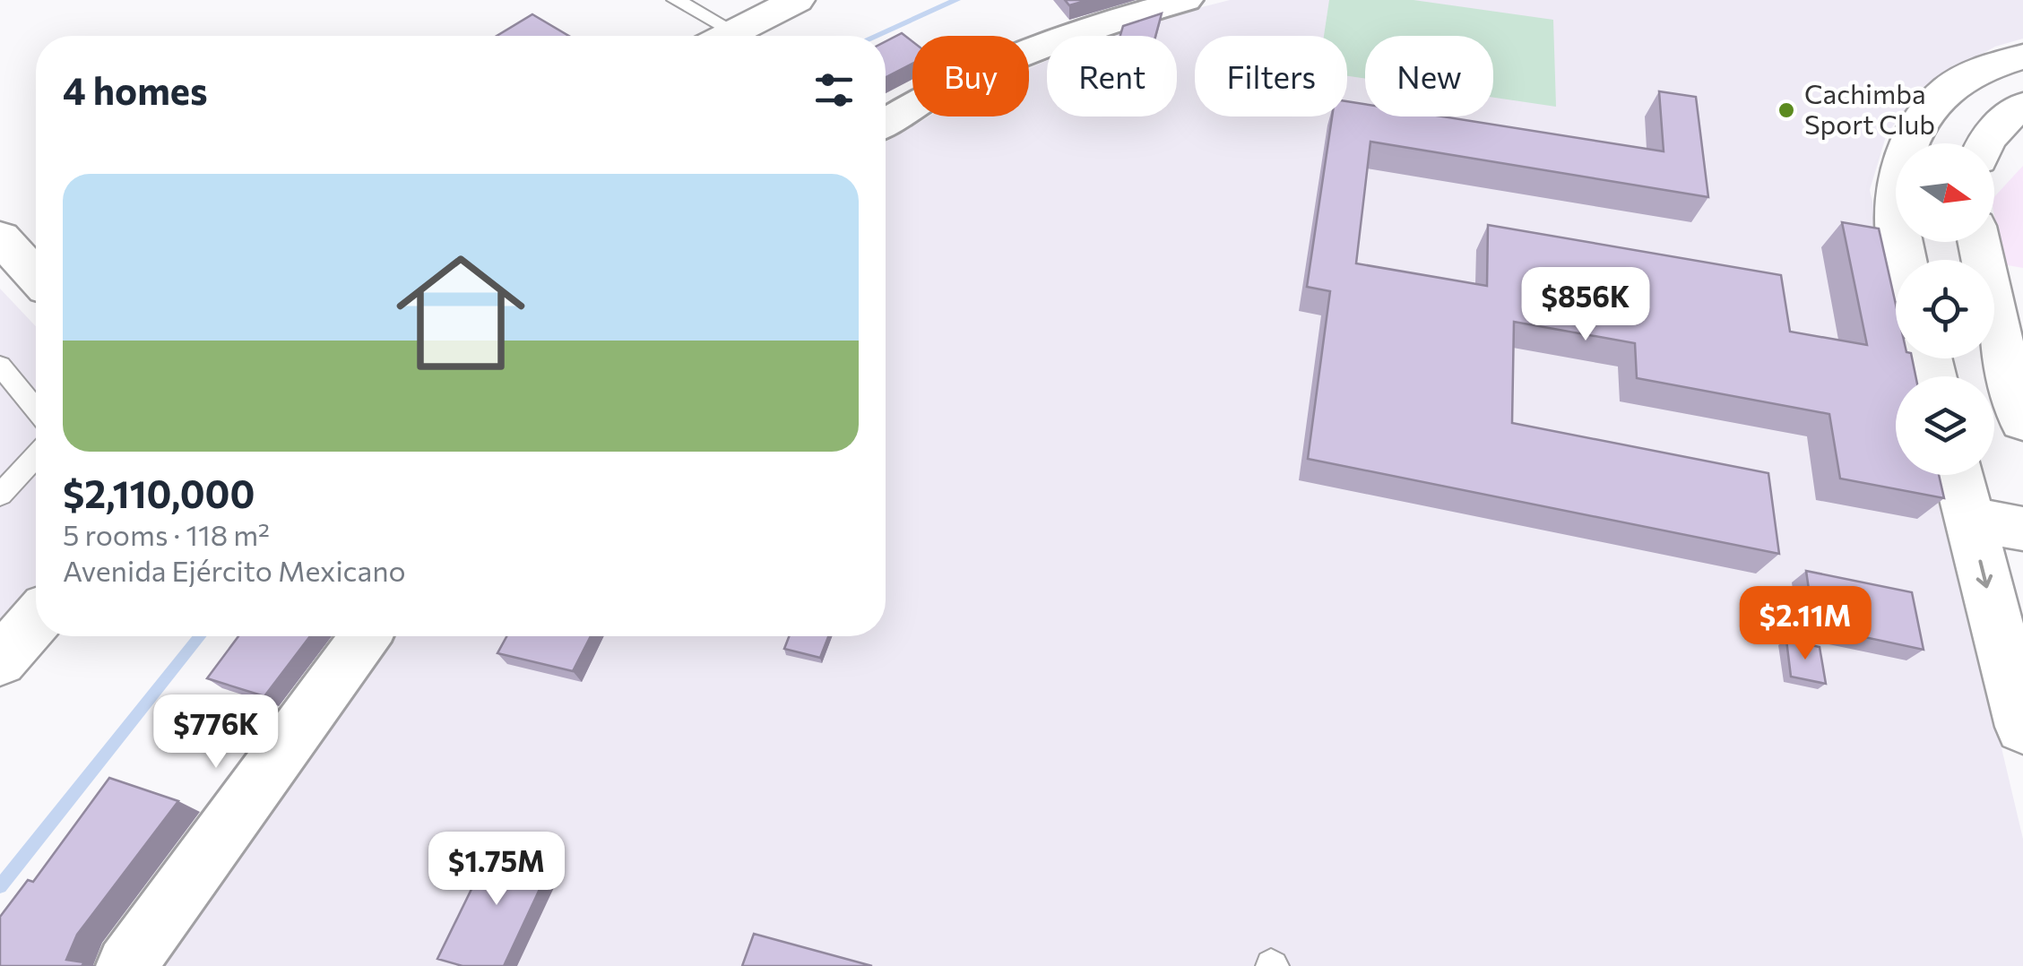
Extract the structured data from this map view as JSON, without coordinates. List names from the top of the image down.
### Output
{
  "places": ["Cachimba Sport Club"],
  "north": "right",
  "page": {
    "chip": [
      "Buy",
      "Rent",
      "Filters",
      "New"
    ],
    "heading": "4 homes",
    "list": [
      {
        "name": "$2,110,000",
        "note": "5 rooms · 118 m² · Avenida Ejército Mexicano"
      }
    ],
    "price": [
      "$856K",
      "$2.11M",
      "$776K",
      "$1.75M"
    ]
  }
}
